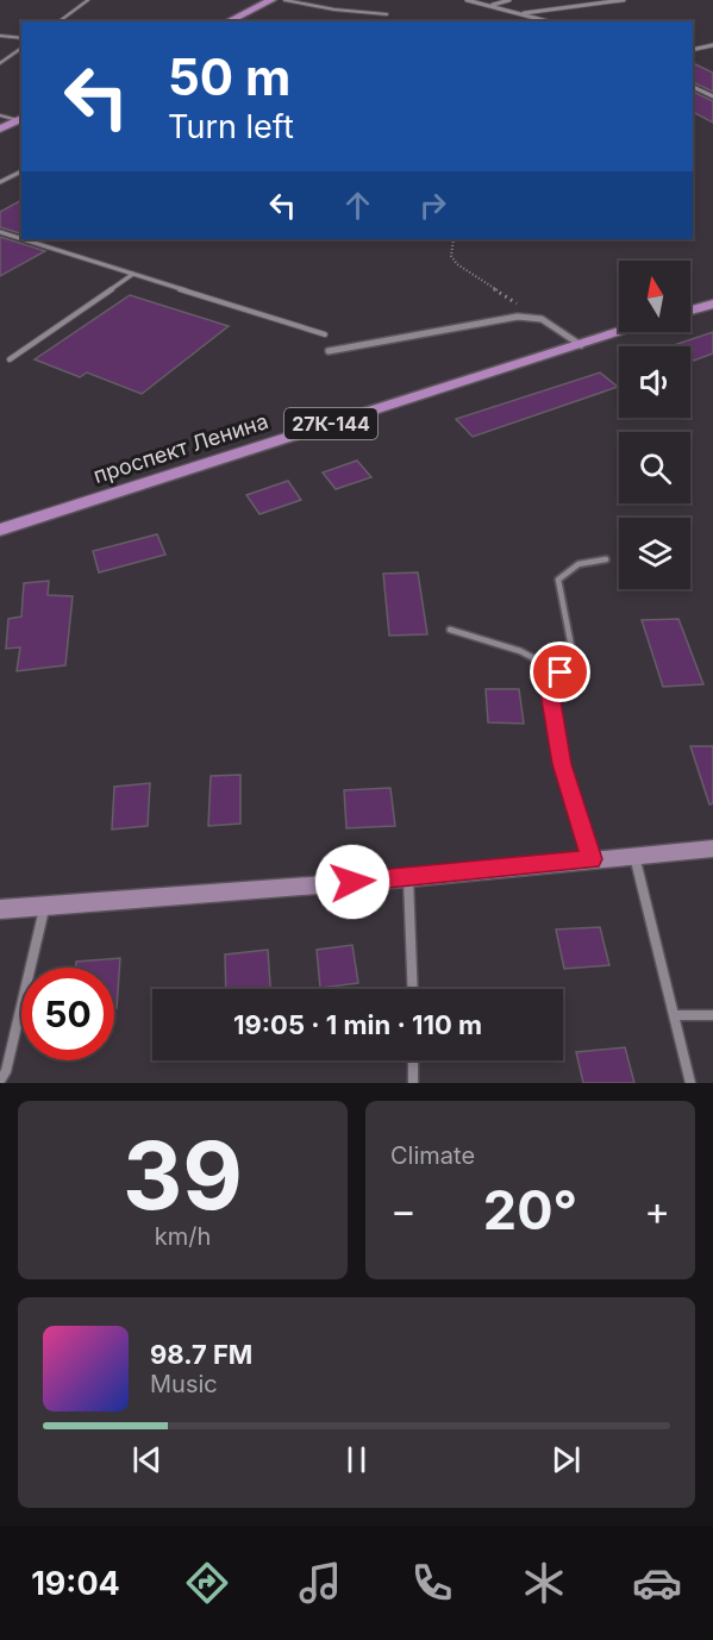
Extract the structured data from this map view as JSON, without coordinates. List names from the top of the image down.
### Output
{
  "streets": {
    "main road": ["27К-144", "проспект Ленина"]
  },
  "north": "top",
  "page": {
    "turn": ["50 m", "Turn left"],
    "limit": "50",
    "trip": "19:05 · 1 min · 110 m",
    "tile": [
      ["39", "km/h"],
      "Climate"
    ],
    "heat": ["−", "20°", "+"],
    "song": ["98.7 FM", "Music"],
    "tabs": "19:04"
  }
}
